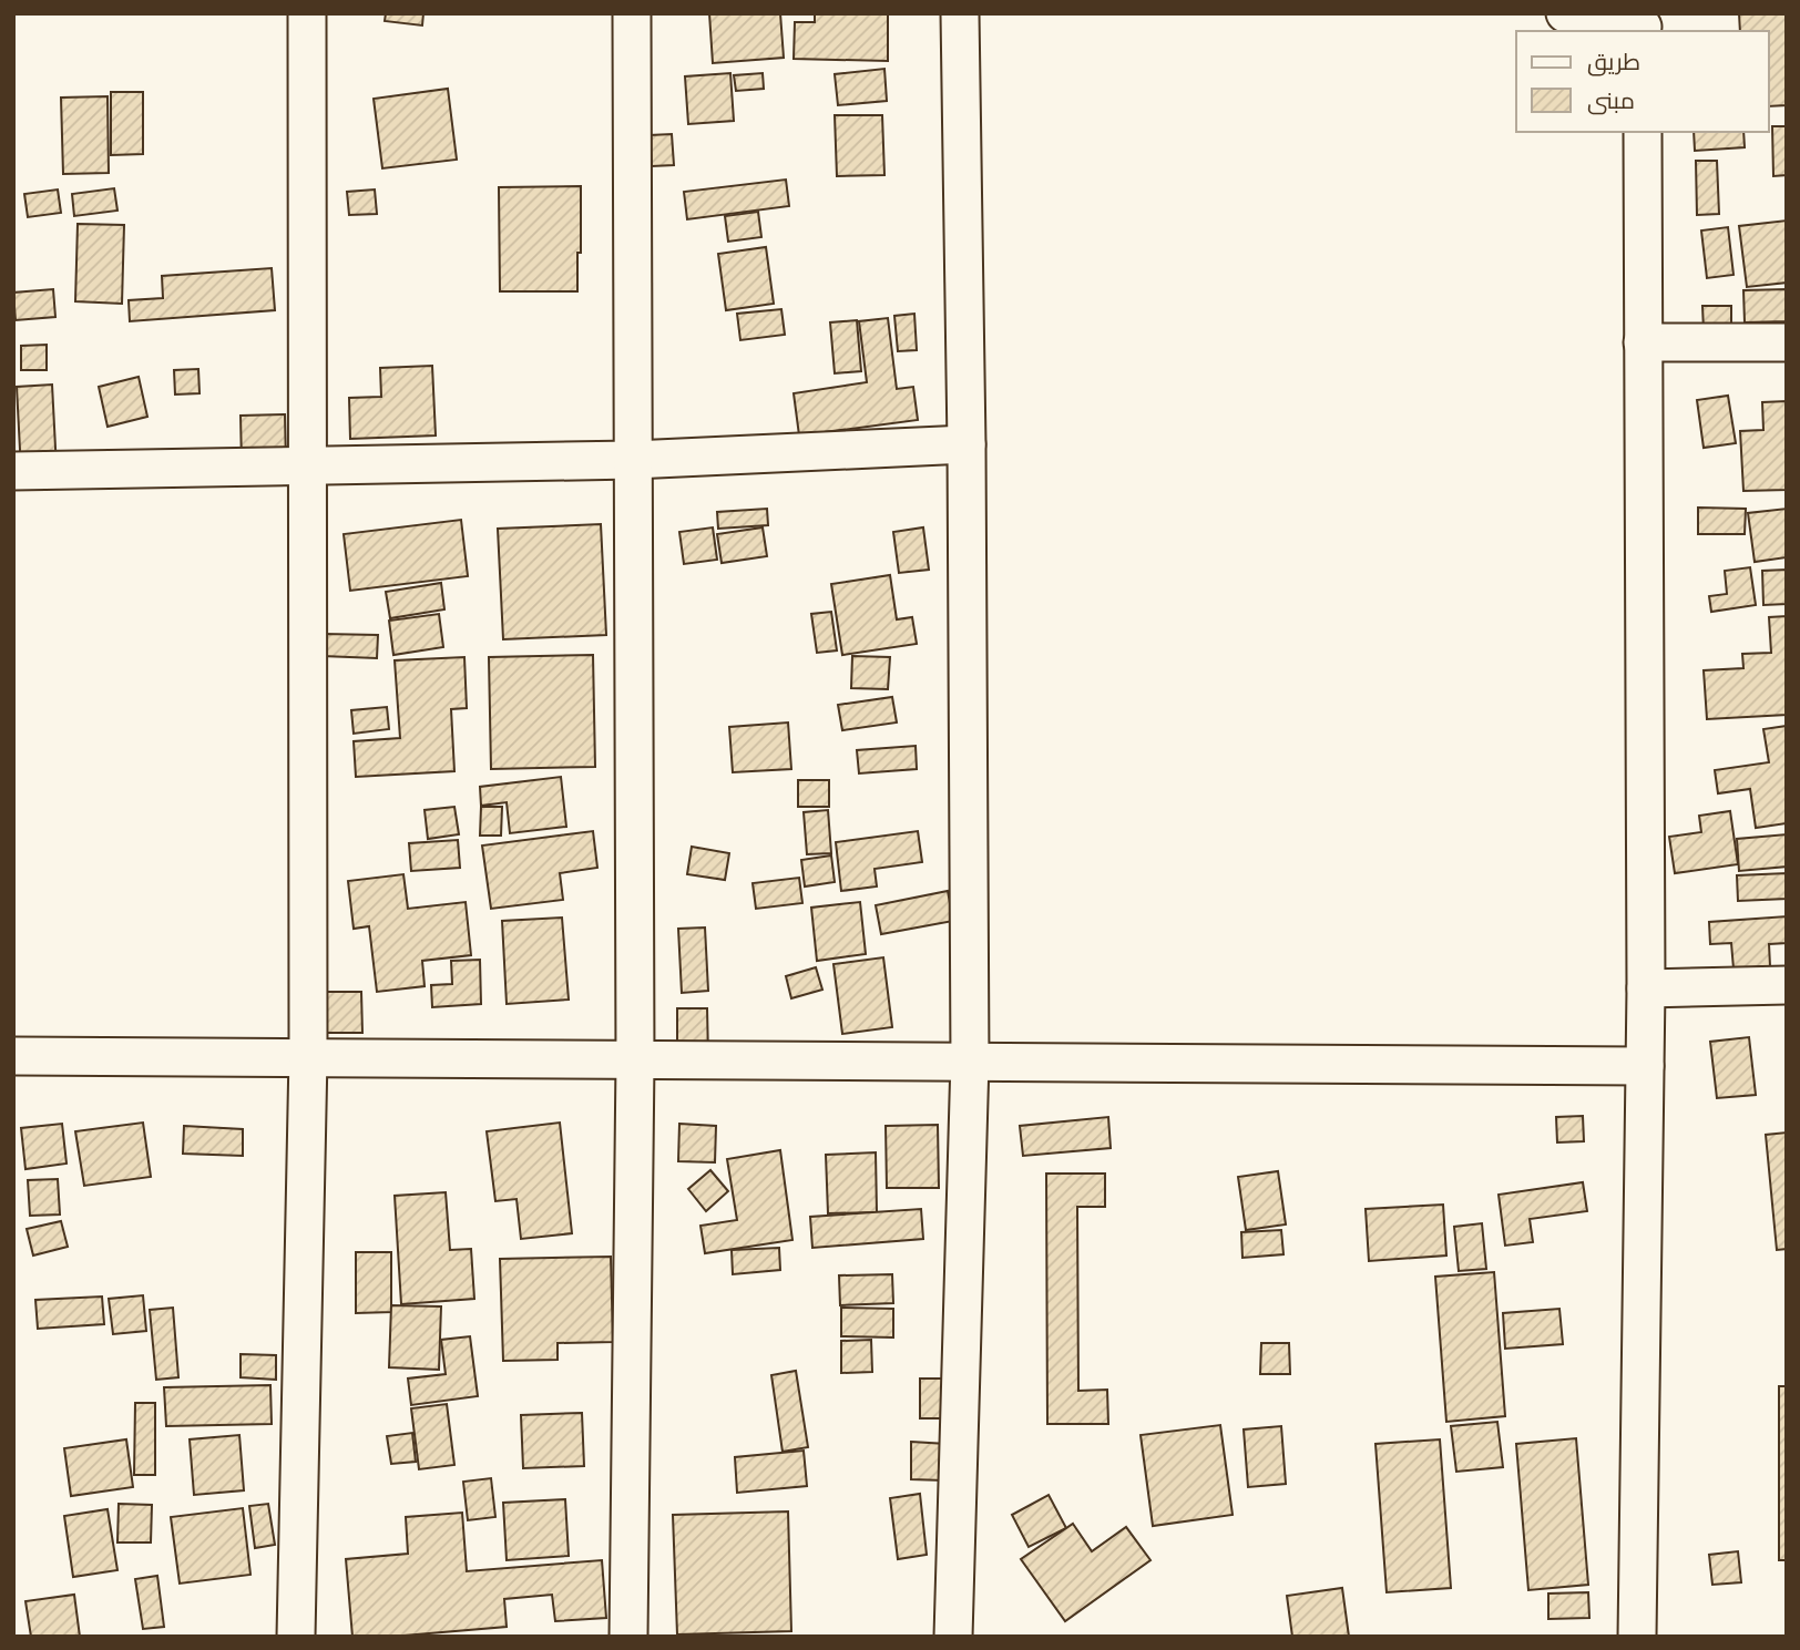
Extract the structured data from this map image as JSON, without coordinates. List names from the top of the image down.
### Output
{
  "legend": ["طريق", "مبنى"]
}
